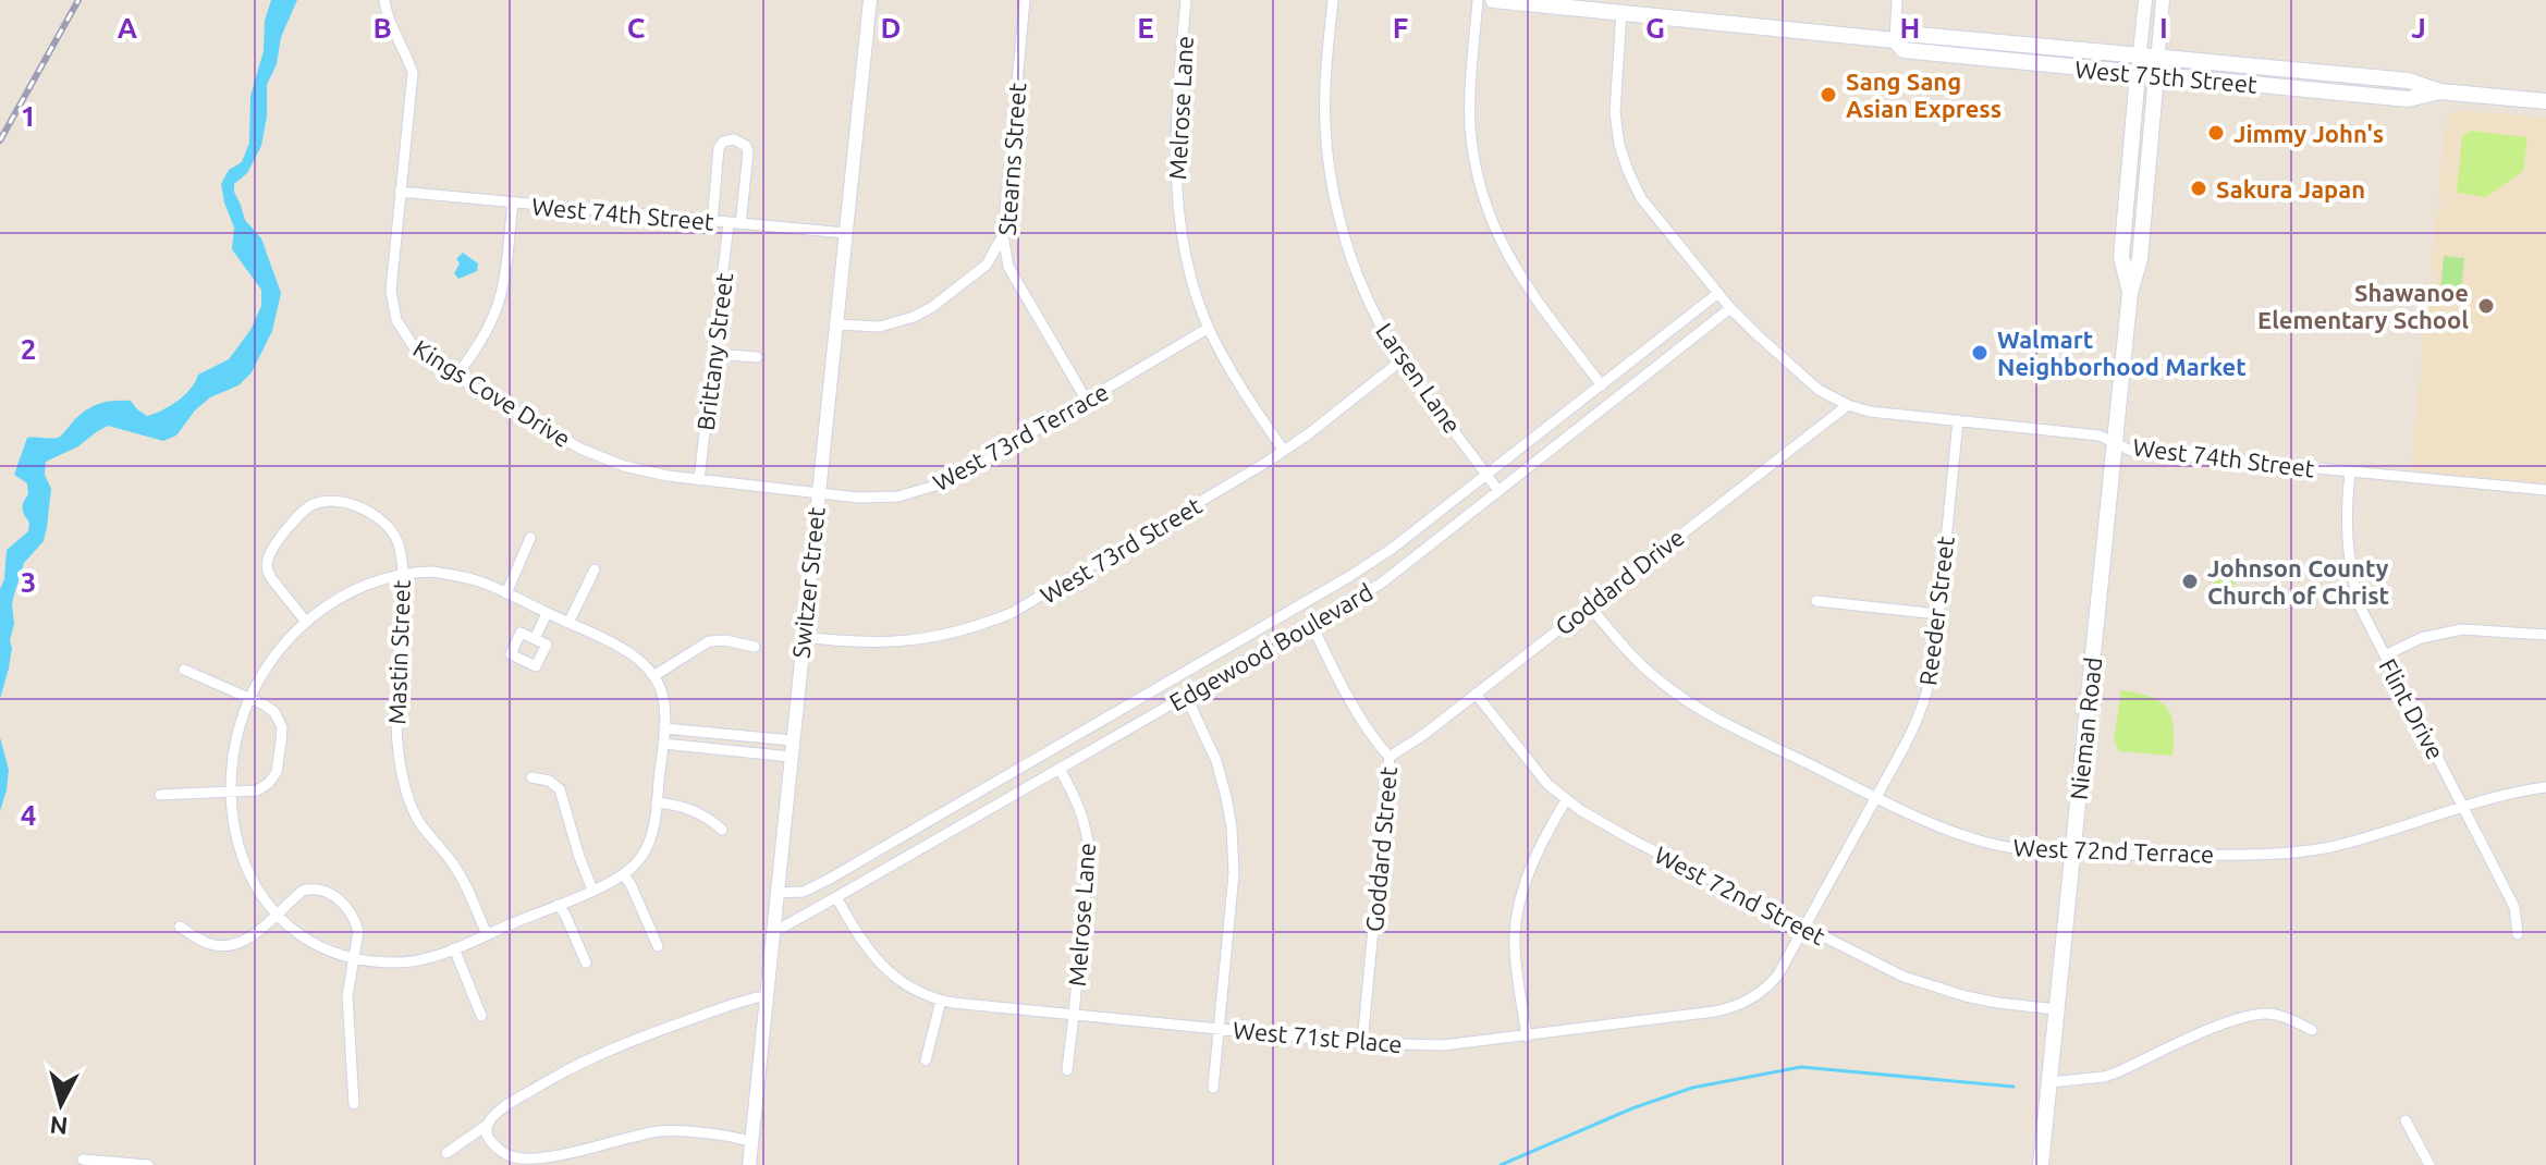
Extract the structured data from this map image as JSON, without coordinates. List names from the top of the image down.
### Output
{
  "streets": {
    "main road": ["West 75th Street", "Nieman Road"],
    "street": [
      "Melrose Lane",
      "Stearns Street",
      "West 74th Street",
      "Brittany Street",
      "Larsen Lane",
      "Kings Cove Drive",
      "West 73rd Terrace",
      "West 73rd Street",
      "Goddard Drive",
      "Switzer Street",
      "Reeder Street",
      "Edgewood Boulevard",
      "Mastin Street",
      "Flint Drive",
      "Goddard Street",
      "West 72nd Terrace",
      "West 72nd Street",
      "West 71st Place"
    ]
  },
  "crossings": [
    ["West 75th Street", "West 74th Street"],
    ["West 75th Street", "Nieman Road"],
    ["Melrose Lane", "West 73rd Terrace"],
    ["Melrose Lane", "West 73rd Street"],
    ["Melrose Lane", "Edgewood Boulevard"],
    ["Melrose Lane", "West 71st Place"],
    ["Stearns Street", "West 73rd Terrace"],
    ["West 74th Street", "Brittany Street"],
    ["West 74th Street", "Kings Cove Drive"],
    ["West 74th Street", "Goddard Drive"],
    ["West 74th Street", "Switzer Street"],
    ["West 74th Street", "Reeder Street"],
    ["West 74th Street", "Edgewood Boulevard"],
    ["West 74th Street", "Flint Drive"],
    ["West 74th Street", "Nieman Road"],
    ["Brittany Street", "Kings Cove Drive"],
    ["Larsen Lane", "West 73rd Street"],
    ["Larsen Lane", "Edgewood Boulevard"],
    ["Kings Cove Drive", "West 73rd Terrace"],
    ["Kings Cove Drive", "Switzer Street"],
    ["West 73rd Terrace", "Switzer Street"],
    ["West 73rd Street", "Switzer Street"],
    ["Goddard Drive", "Goddard Street"],
    ["Goddard Drive", "West 72nd Terrace"],
    ["Goddard Drive", "West 72nd Street"],
    ["Switzer Street", "Edgewood Boulevard"],
    ["Reeder Street", "West 72nd Terrace"],
    ["Reeder Street", "West 72nd Street"],
    ["Reeder Street", "West 71st Place"],
    ["Edgewood Boulevard", "Goddard Street"],
    ["Edgewood Boulevard", "West 71st Place"],
    ["Flint Drive", "West 72nd Terrace"],
    ["Nieman Road", "West 72nd Terrace"],
    ["Nieman Road", "West 72nd Street"],
    ["Goddard Street", "West 71st Place"],
    ["West 72nd Street", "West 71st Place"]
  ],
  "places": [
    "Sang Sang Asian Express",
    "Jimmy John's",
    "Sakura Japan",
    "Shawanoe Elementary School",
    "Walmart Neighborhood Market",
    "Johnson County Church of Christ"
  ],
  "north": "bottom",
  "grid": {
    "columns": [
      "A",
      "B",
      "C",
      "D",
      "E",
      "F",
      "G",
      "H",
      "I",
      "J"
    ],
    "rows": [
      "1",
      "2",
      "3",
      "4"
    ]
  }
}
